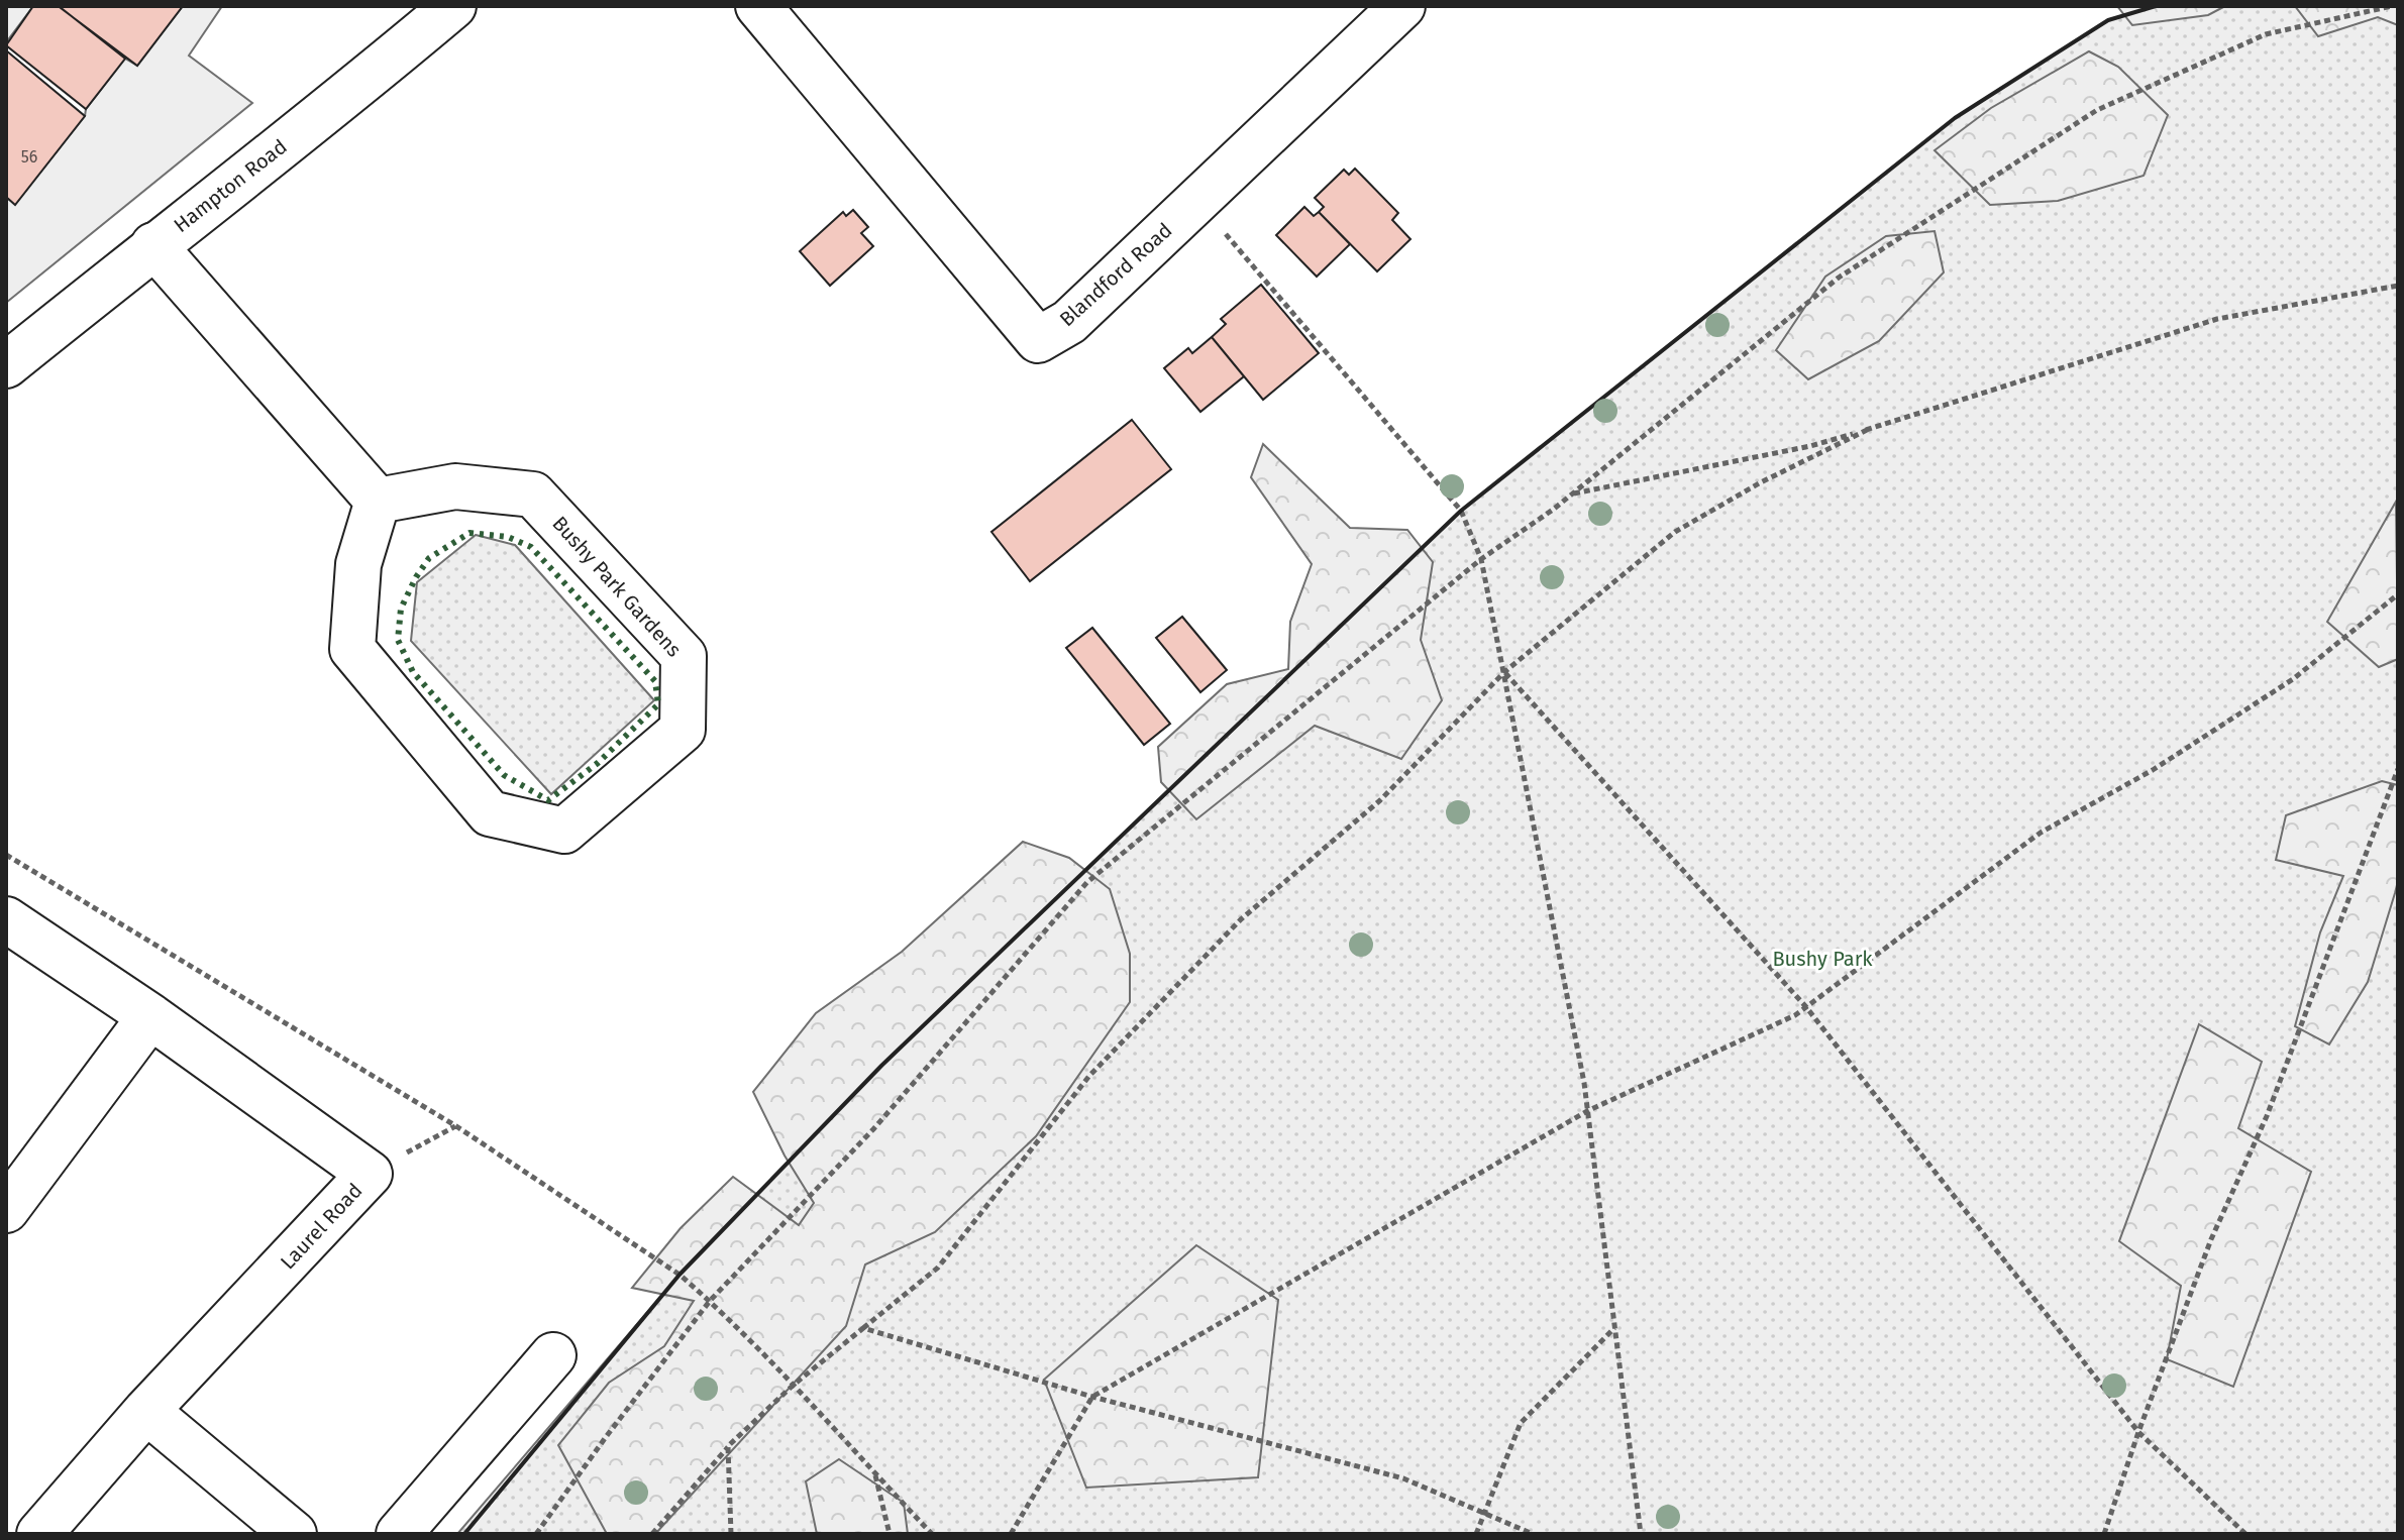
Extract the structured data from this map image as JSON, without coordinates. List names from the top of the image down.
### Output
{
  "streets": {
    "street": [
      "Hampton Road",
      "Blandford Road",
      "Bushy Park Gardens",
      "Laurel Road"
    ]
  },
  "parks": ["Bushy Park"],
  "house_numbers": ["56"]
}
